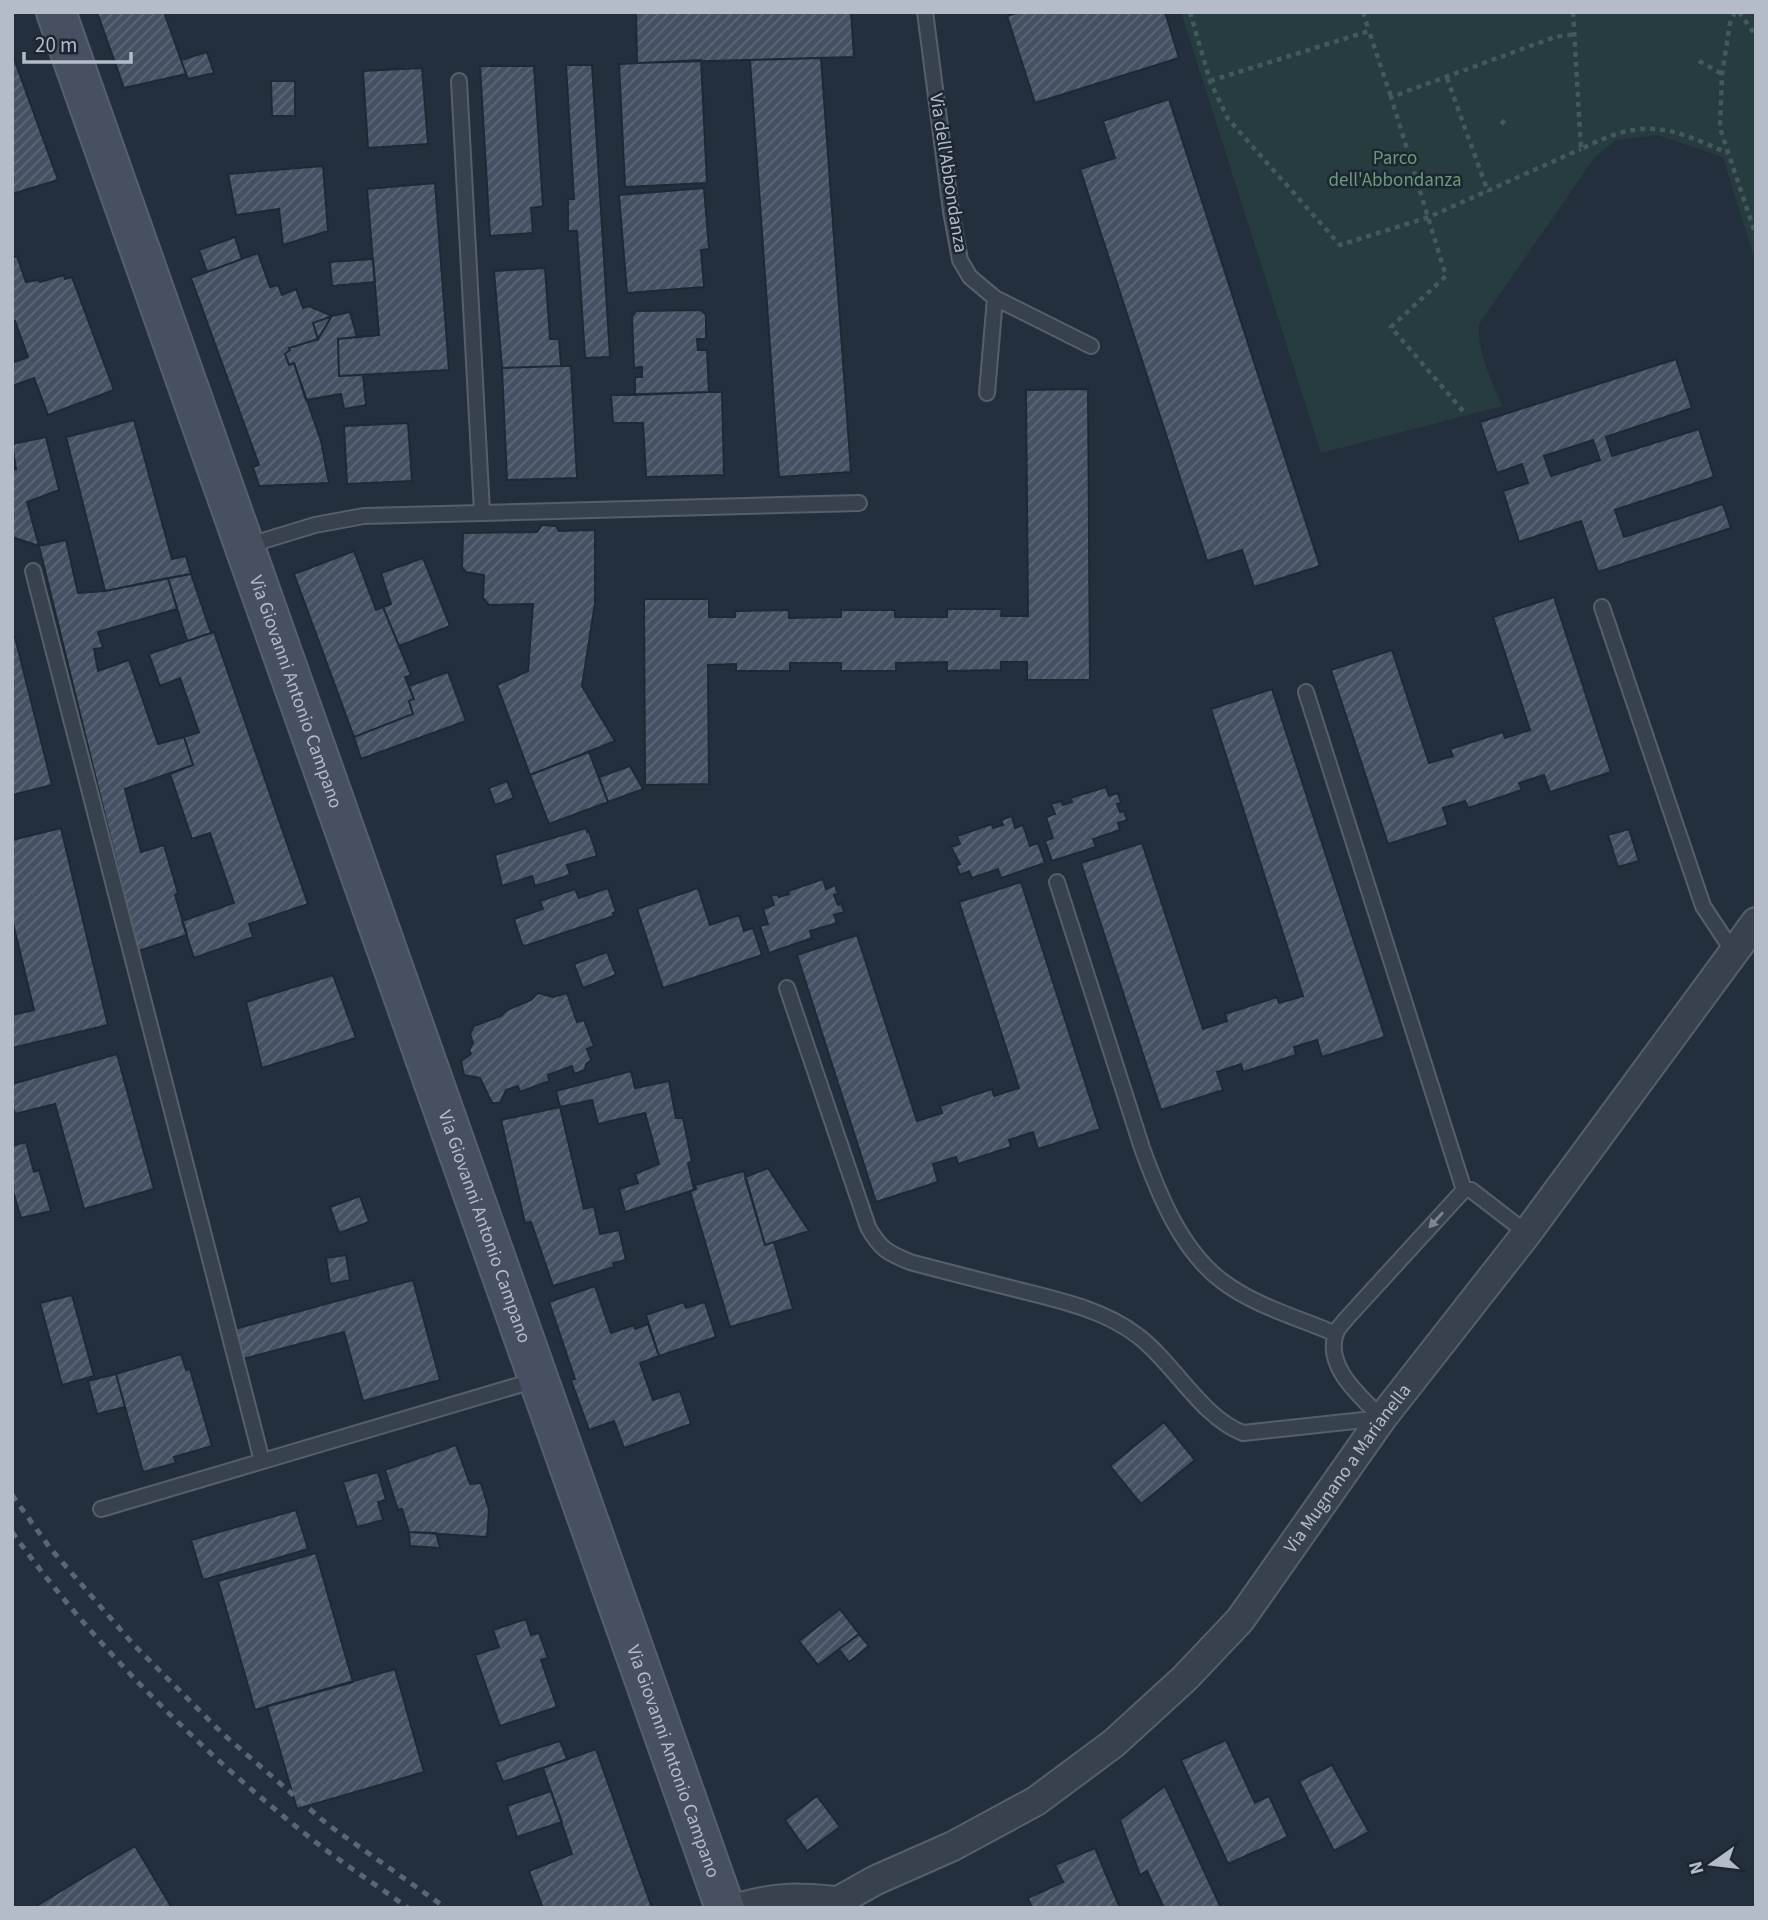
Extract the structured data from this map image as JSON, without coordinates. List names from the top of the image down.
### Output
{
  "streets": {
    "main road": ["Via Giovanni Antonio Campano"],
    "street": ["Via Mugnano a Marianella"],
    "lane": ["Via dell'Abbondanza"]
  },
  "parks": ["Parco dell'Abbondanza"],
  "scale_bar": "20 m",
  "north": "left"
}
